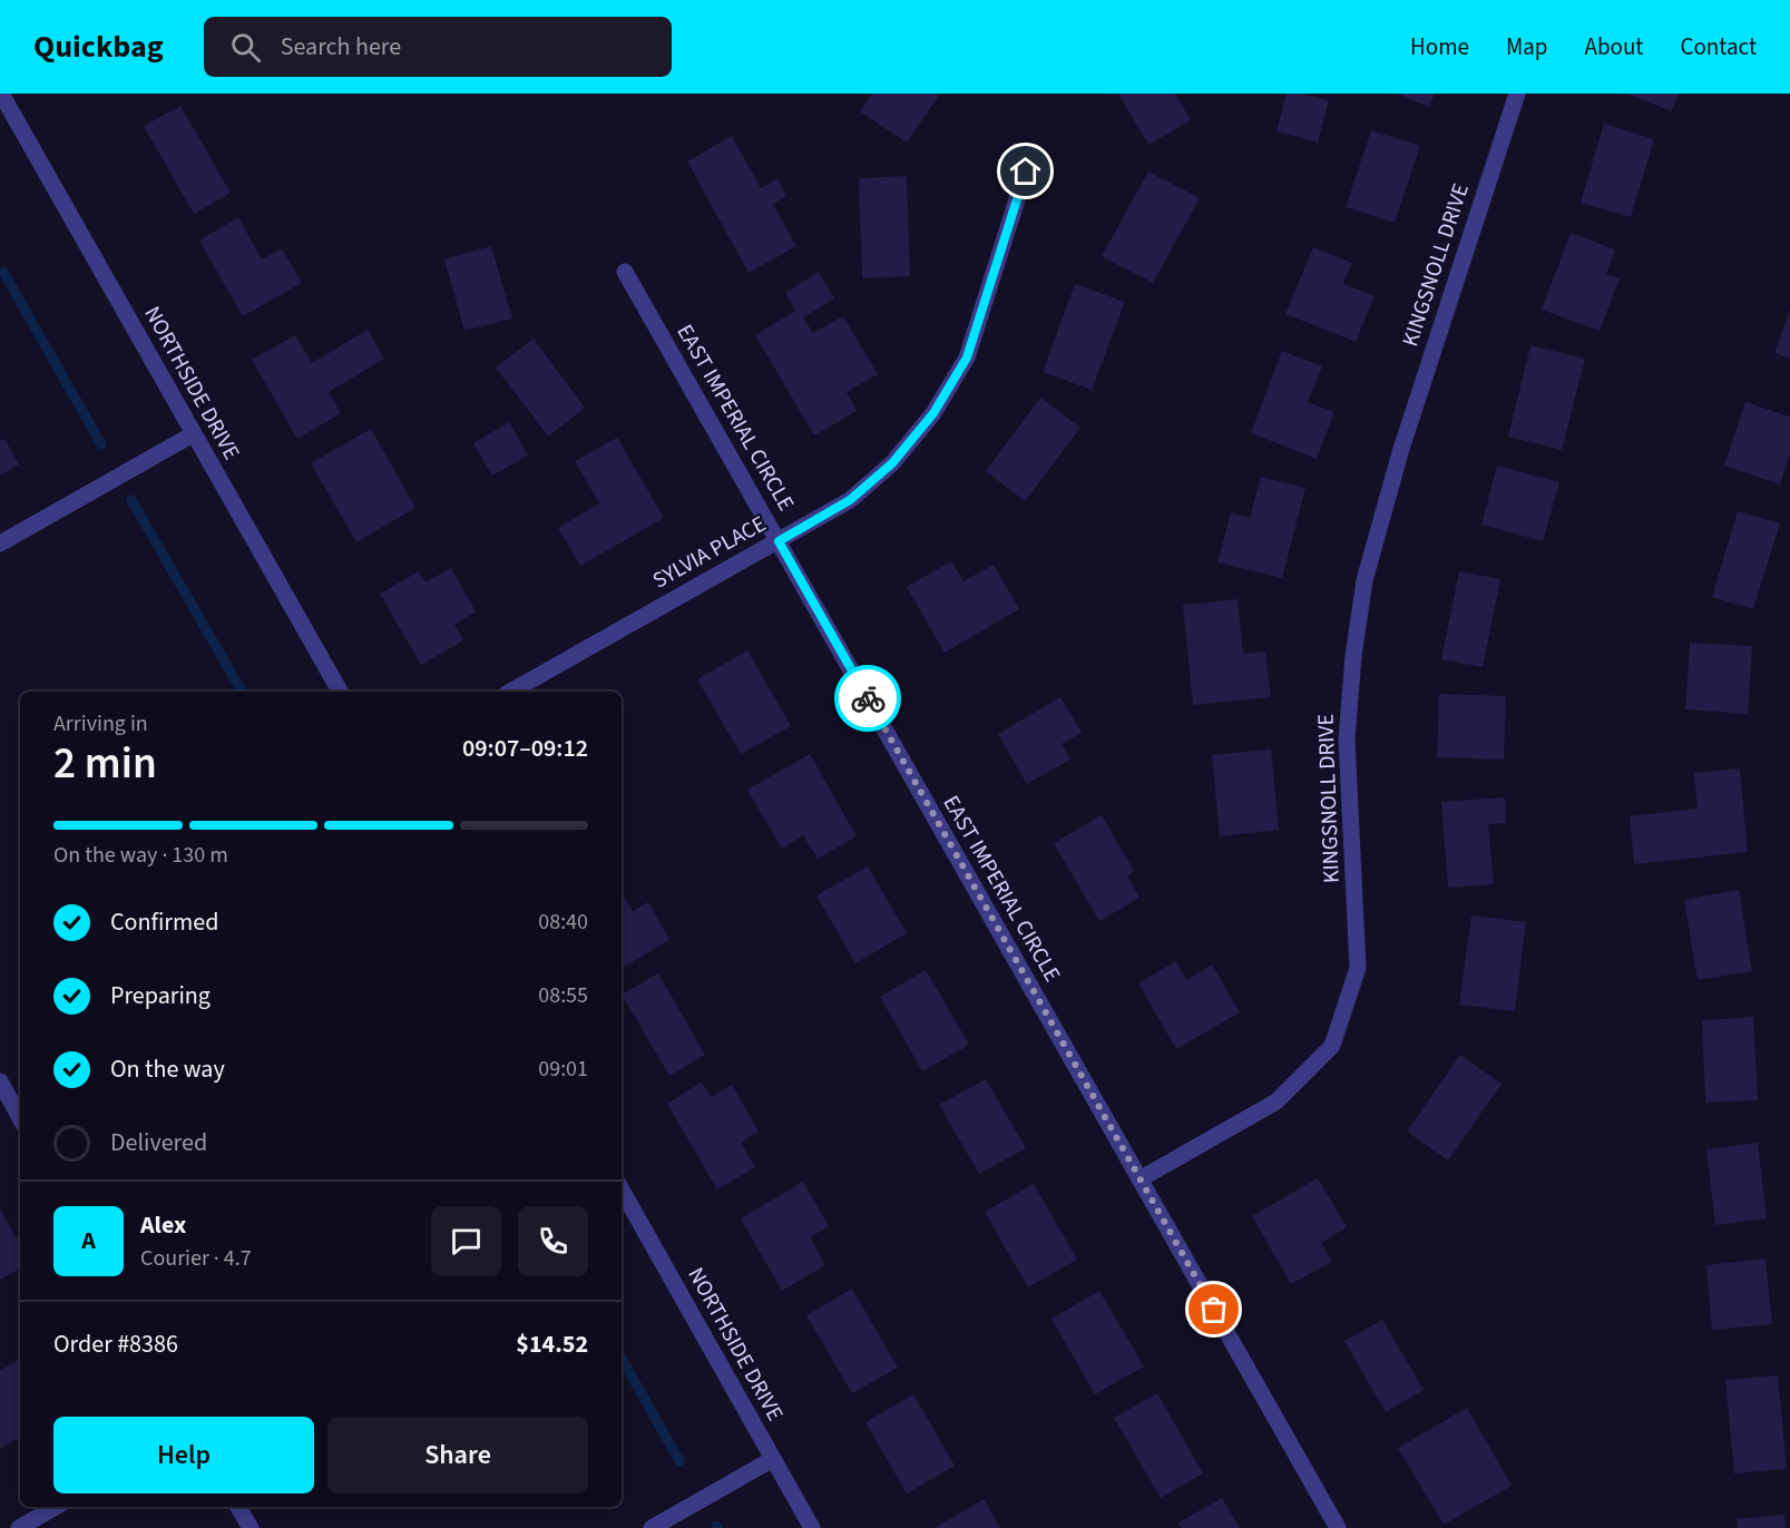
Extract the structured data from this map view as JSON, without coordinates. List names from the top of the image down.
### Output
{
  "streets": {
    "street": [
      "KINGSNOLL DRIVE",
      "NORTHSIDE DRIVE",
      "EAST IMPERIAL CIRCLE",
      "SYLVIA PLACE"
    ]
  },
  "crossings": [
    ["KINGSNOLL DRIVE", "EAST IMPERIAL CIRCLE"],
    ["EAST IMPERIAL CIRCLE", "SYLVIA PLACE"]
  ],
  "page": {
    "header": "Quickbag",
    "search": "Search here",
    "nav": [
      "Home",
      "Map",
      "About",
      "Contact"
    ],
    "heading": ["2 min", "Arriving in", "09:07–09:12"],
    "panel": [
      "Alex",
      "Courier · 4.7",
      "Order #8386",
      "$14.52"
    ],
    "bar": "On the way · 130 m",
    "list": [
      ["Confirmed", "08:40"],
      ["Preparing", "08:55"],
      ["On the way", "09:01"],
      "Delivered"
    ],
    "round": "A",
    "buttons": ["Help", "Share"]
  }
}
